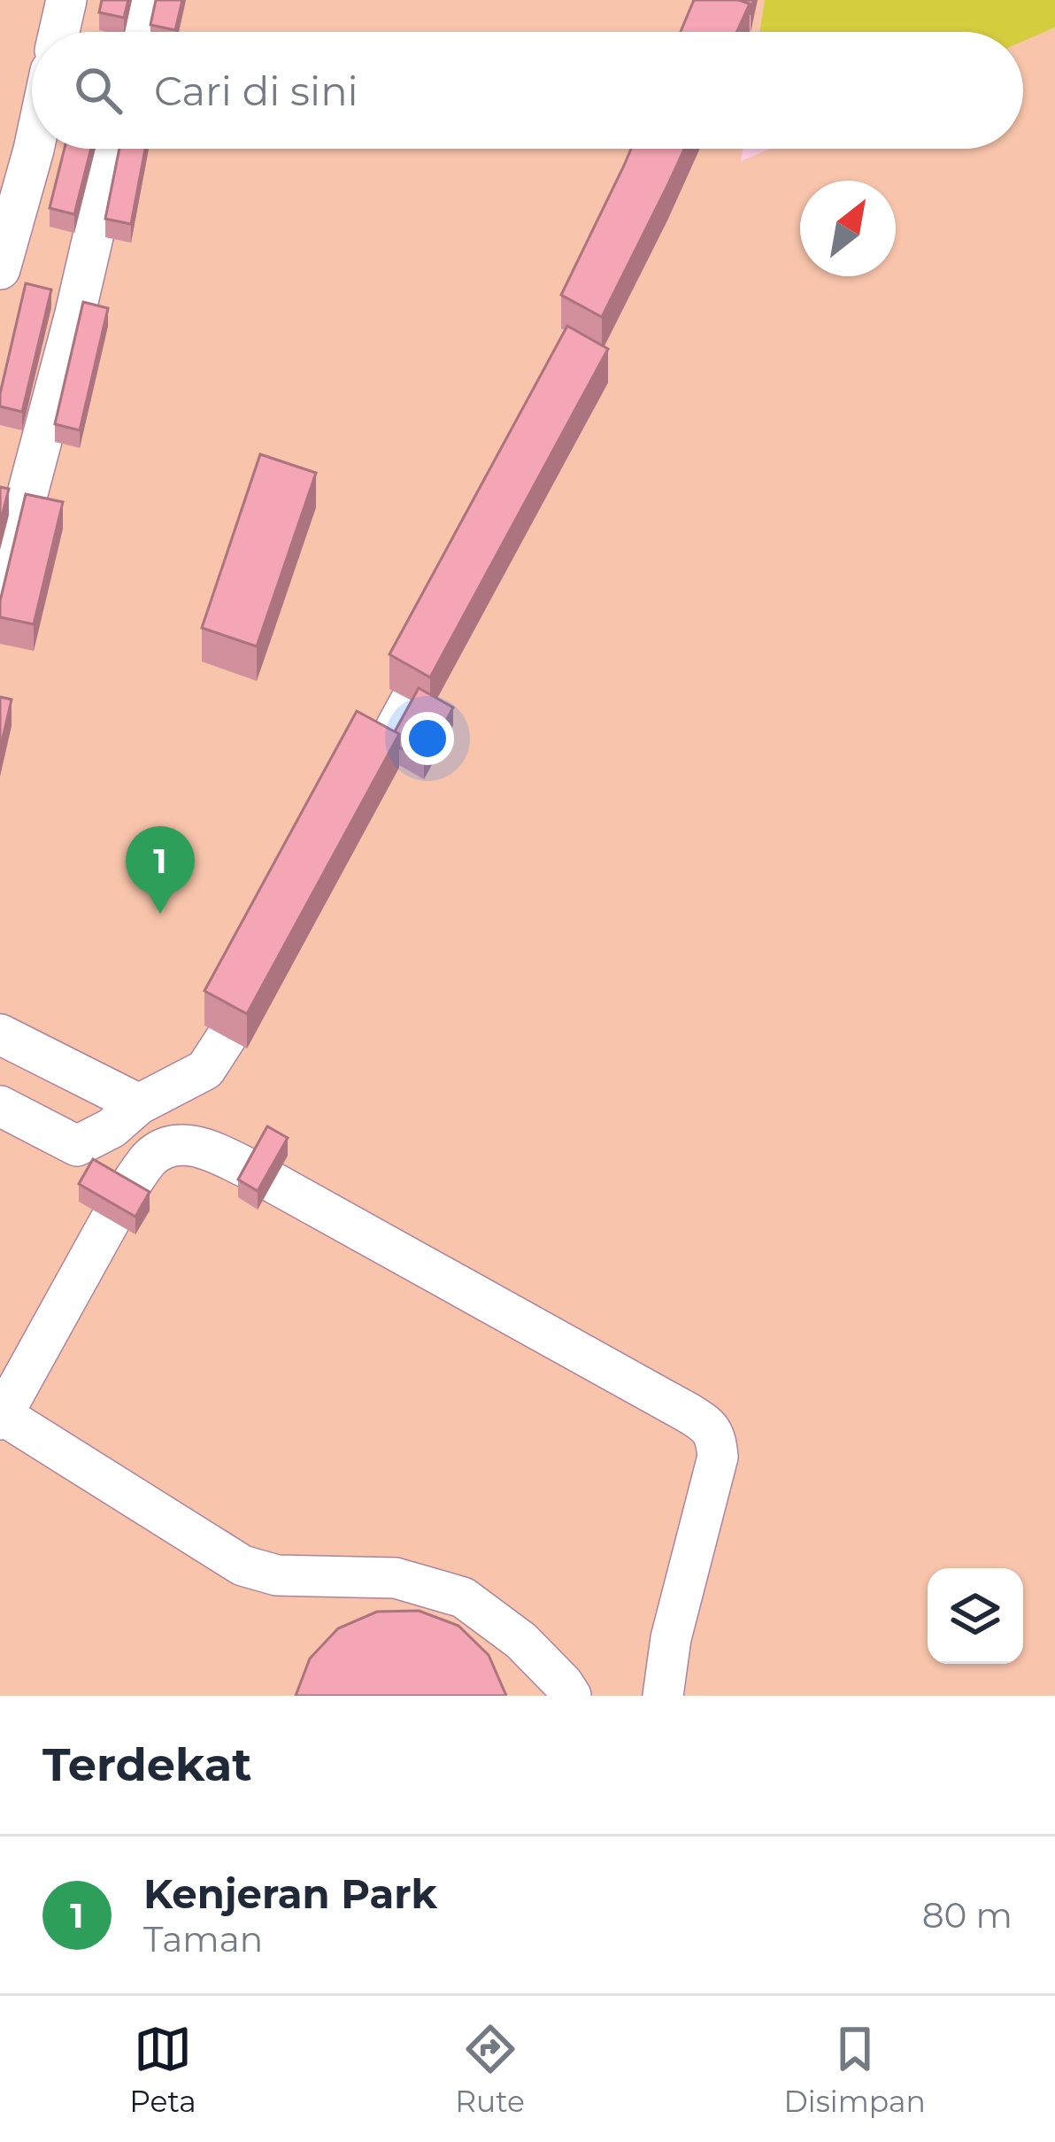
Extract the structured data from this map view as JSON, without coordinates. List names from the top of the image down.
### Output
{
  "north": "top right",
  "page": {
    "search": "Cari di sini",
    "pins": "1",
    "heading": "Terdekat",
    "list": [
      {
        "mark": "1",
        "name": "Kenjeran Park",
        "note": "Taman",
        "value": "80 m"
      }
    ],
    "nav": ["Peta", "Rute", "Disimpan"]
  }
}
